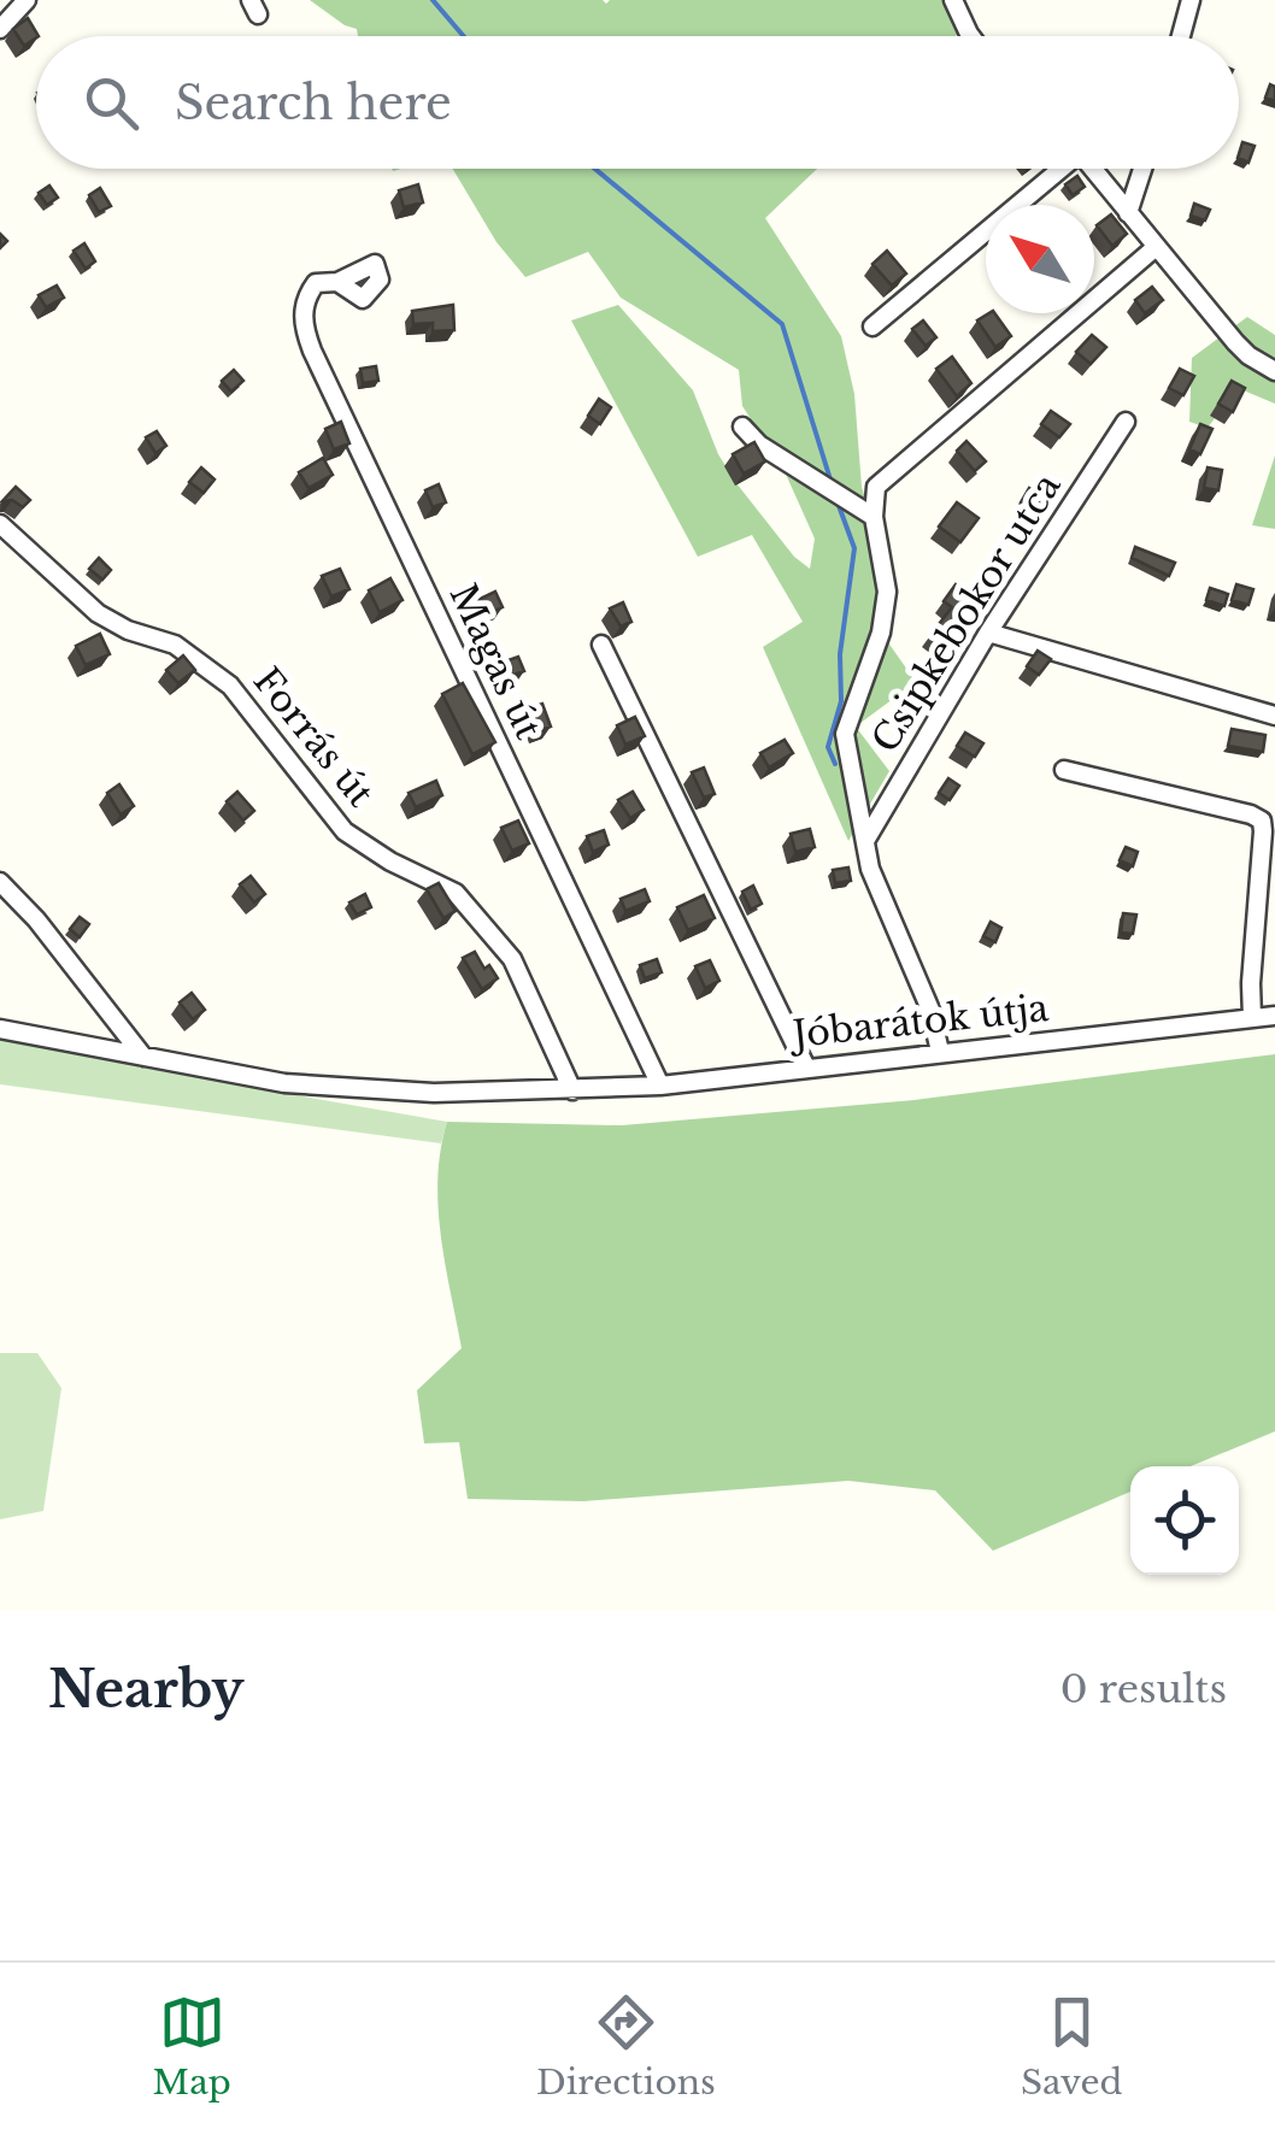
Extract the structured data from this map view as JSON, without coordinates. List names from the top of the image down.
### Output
{
  "streets": {
    "street": [
      "Csipkebokor utca",
      "Magas út",
      "Forrás út",
      "Jóbarátok útja"
    ]
  },
  "crossings": [
    ["Magas út", "Jóbarátok útja"],
    ["Forrás út", "Jóbarátok útja"]
  ],
  "north": "top left",
  "page": {
    "search": "Search here",
    "heading": ["Nearby", "0 results"],
    "nav": ["Map", "Directions", "Saved"]
  }
}
